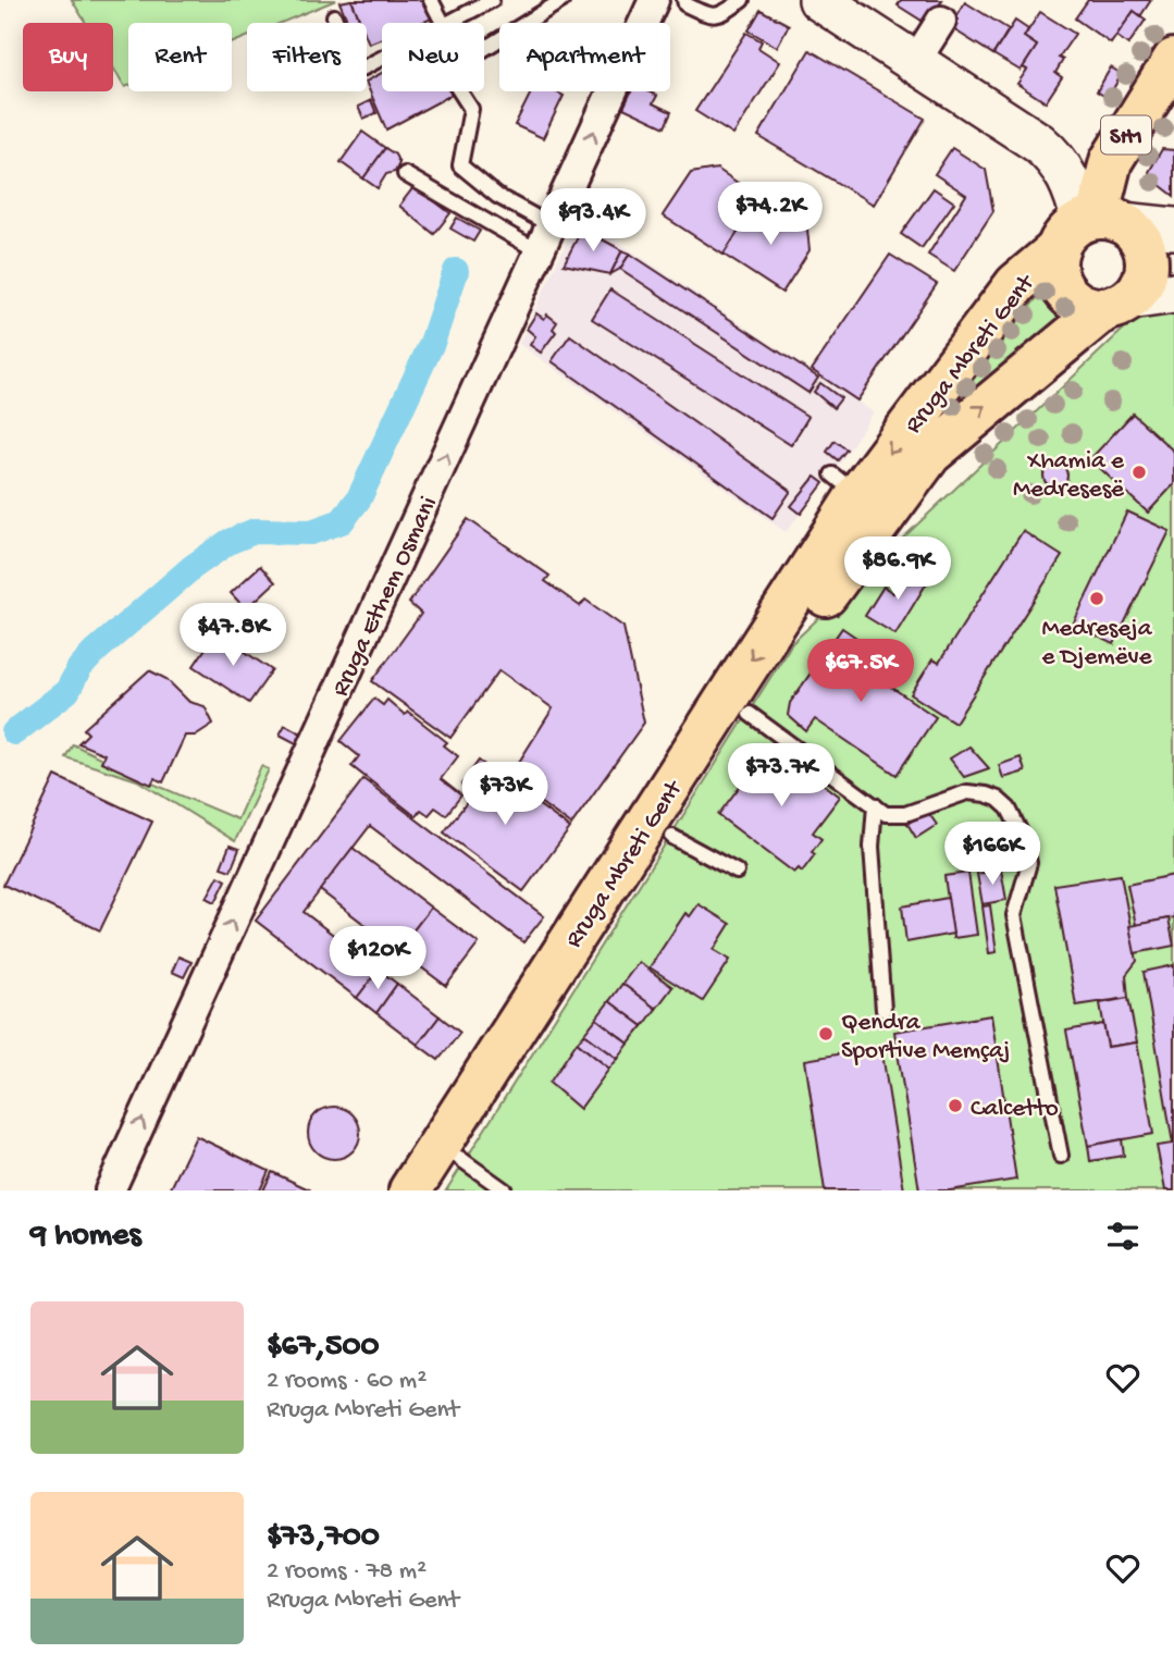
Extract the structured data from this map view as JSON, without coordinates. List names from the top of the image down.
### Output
{
  "streets": {
    "main road": ["SH1", "Rruga Mbreti Gent"],
    "street": ["Rruga Ethem Osmani"]
  },
  "crossings": [
    ["SH1", "Rruga Mbreti Gent"]
  ],
  "one_way": ["Rruga Ethem Osmani"],
  "places": [
    "Xhamia e Medresesë",
    "Medreseja e Djemëve",
    "Qendra Sportive Memçaj",
    "Calcetto"
  ],
  "page": {
    "chip": [
      "Buy",
      "Rent",
      "Filters",
      "New",
      "Apartment"
    ],
    "price": [
      "$74.2K",
      "$93.4K",
      "$86.9K",
      "$47.8K",
      "$67.5K",
      "$73.7K",
      "$73K",
      "$166K",
      "$120K"
    ],
    "heading": "9 homes",
    "list": [
      {
        "name": "$67,500",
        "note": "2 rooms · 60 m² · Rruga Mbreti Gent"
      },
      {
        "name": "$73,700",
        "note": "2 rooms · 78 m² · Rruga Mbreti Gent"
      }
    ]
  }
}
